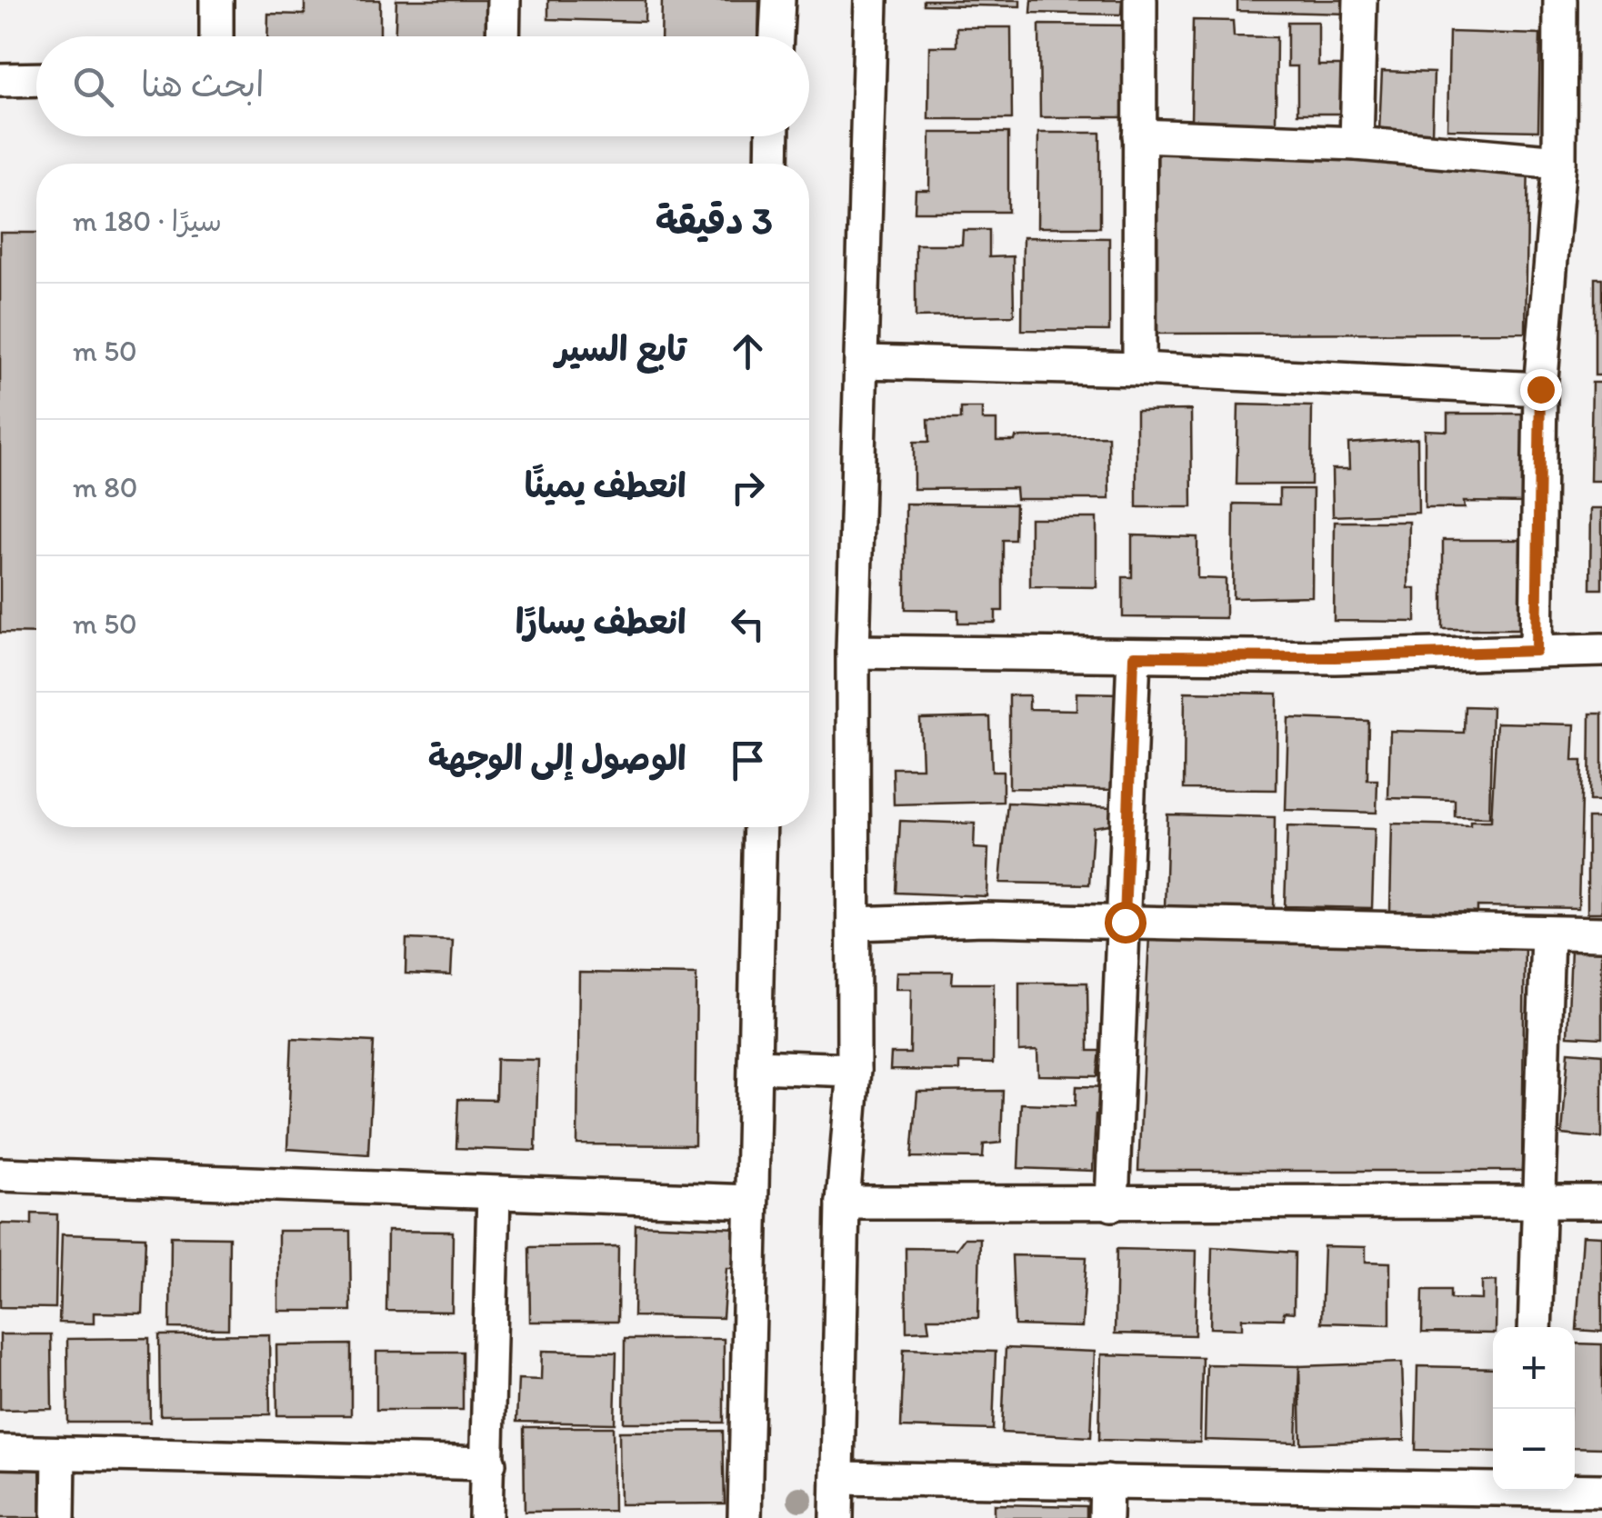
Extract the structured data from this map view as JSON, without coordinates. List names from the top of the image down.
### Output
{
  "page": {
    "search": "ابحث هنا",
    "heading": ["3 دقيقة", "سيرًا · 180 m"],
    "list": [
      ["تابع السير", "50 m"],
      ["انعطف يمينًا", "80 m"],
      ["انعطف يسارًا", "50 m"],
      "الوصول إلى الوجهة"
    ],
    "map_buttons": ["+", "−"]
  }
}
